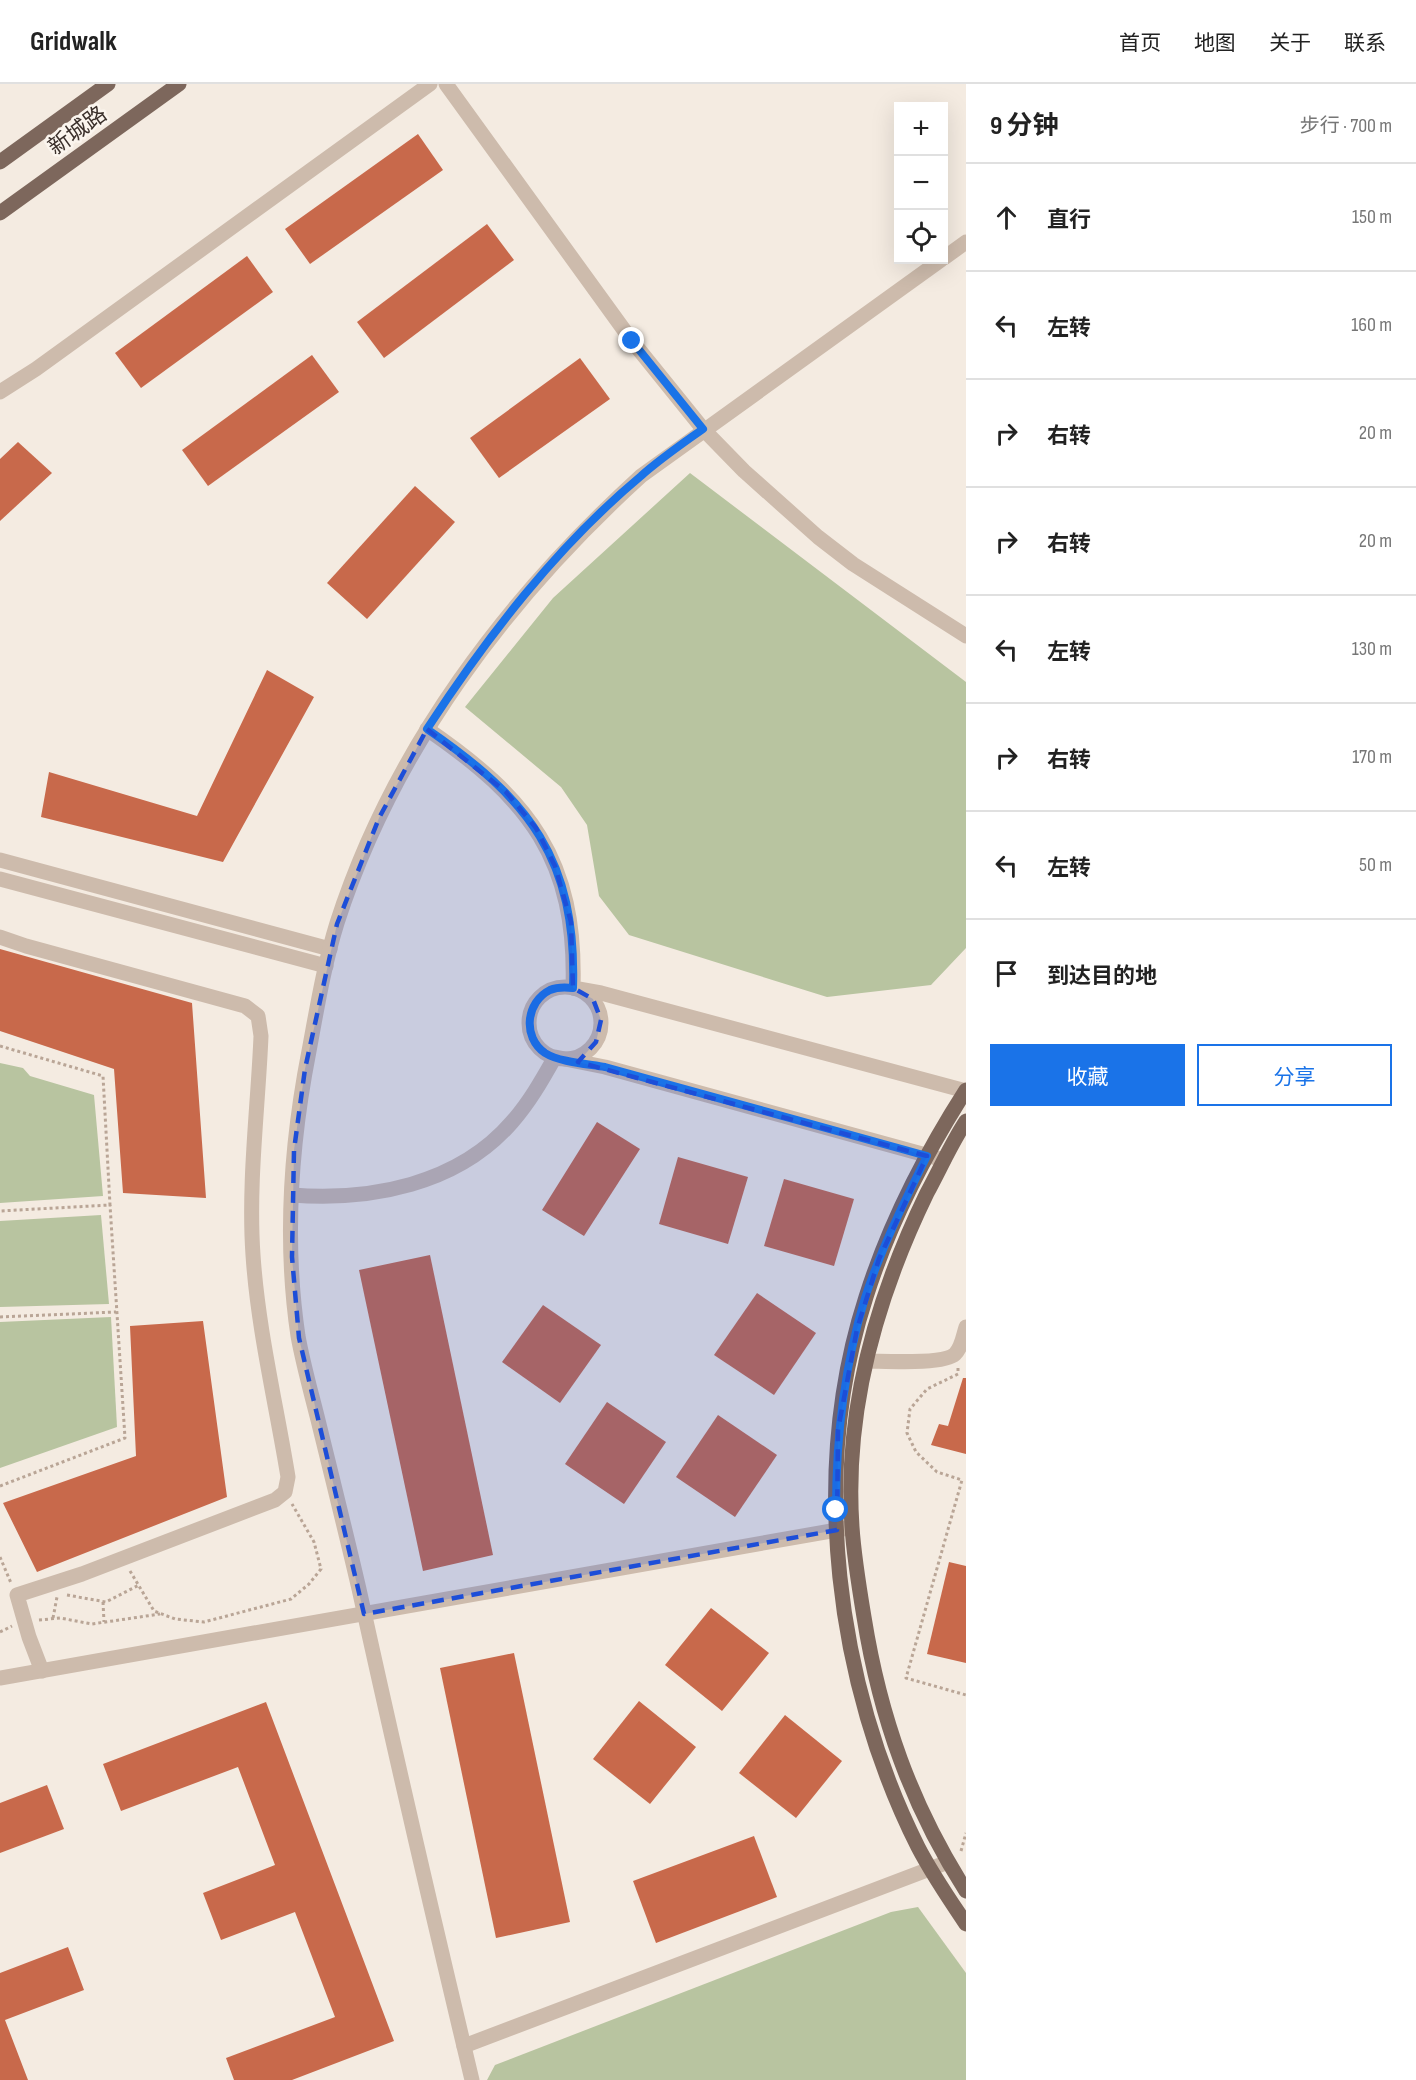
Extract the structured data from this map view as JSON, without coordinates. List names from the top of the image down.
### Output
{
  "streets": {
    "main road": ["新城路"]
  },
  "page": {
    "header": "Gridwalk",
    "nav": [
      "首页",
      "地图",
      "关于",
      "联系"
    ],
    "heading": ["9 分钟", "步行 · 700 m"],
    "map_buttons": ["+", "−"],
    "list": [
      ["直行", "150 m"],
      ["左转", "160 m"],
      ["右转", "20 m"],
      ["右转", "20 m"],
      ["左转", "130 m"],
      ["右转", "170 m"],
      ["左转", "50 m"],
      "到达目的地"
    ],
    "buttons": ["收藏", "分享"]
  }
}
